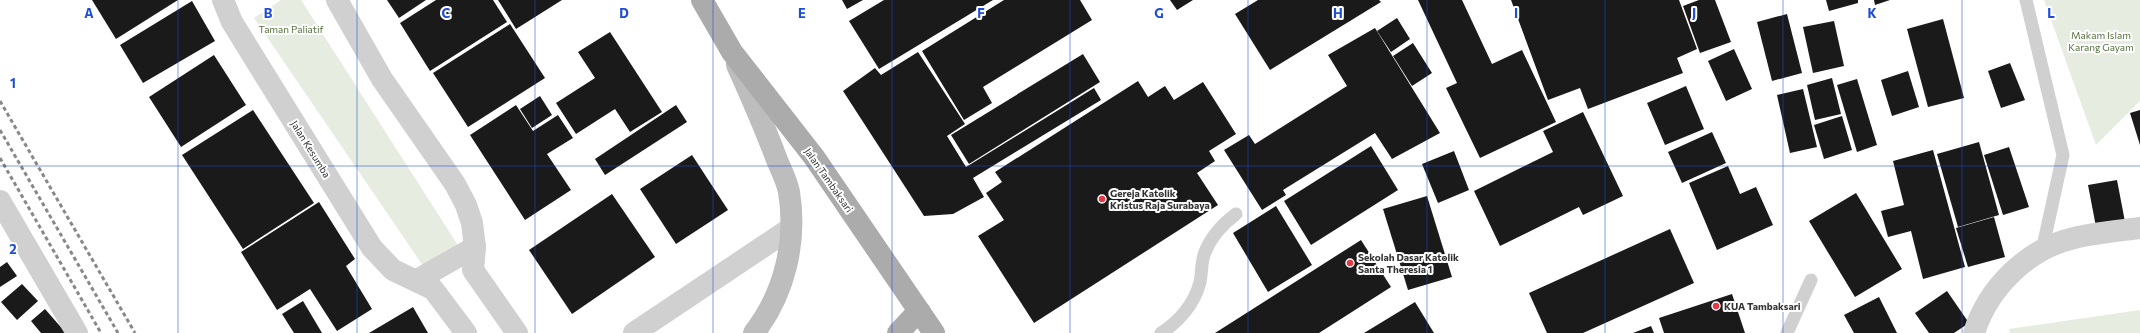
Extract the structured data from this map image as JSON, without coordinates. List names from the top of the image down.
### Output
{
  "streets": {
    "main road": ["Jalan Tambaksari"],
    "street": ["Jalan Kesumba"]
  },
  "parks": ["Taman Paliatif", "Makam Islam Karang Gayam"],
  "places": ["Gereja Katolik Kristus Raja Surabaya", "Sekolah Dasar Katolik Santa Theresia 1", "KUA Tambaksari"],
  "grid": {
    "columns": [
      "A",
      "B",
      "C",
      "D",
      "E",
      "F",
      "G",
      "H",
      "I",
      "J",
      "K",
      "L"
    ],
    "rows": ["1", "2"]
  }
}
